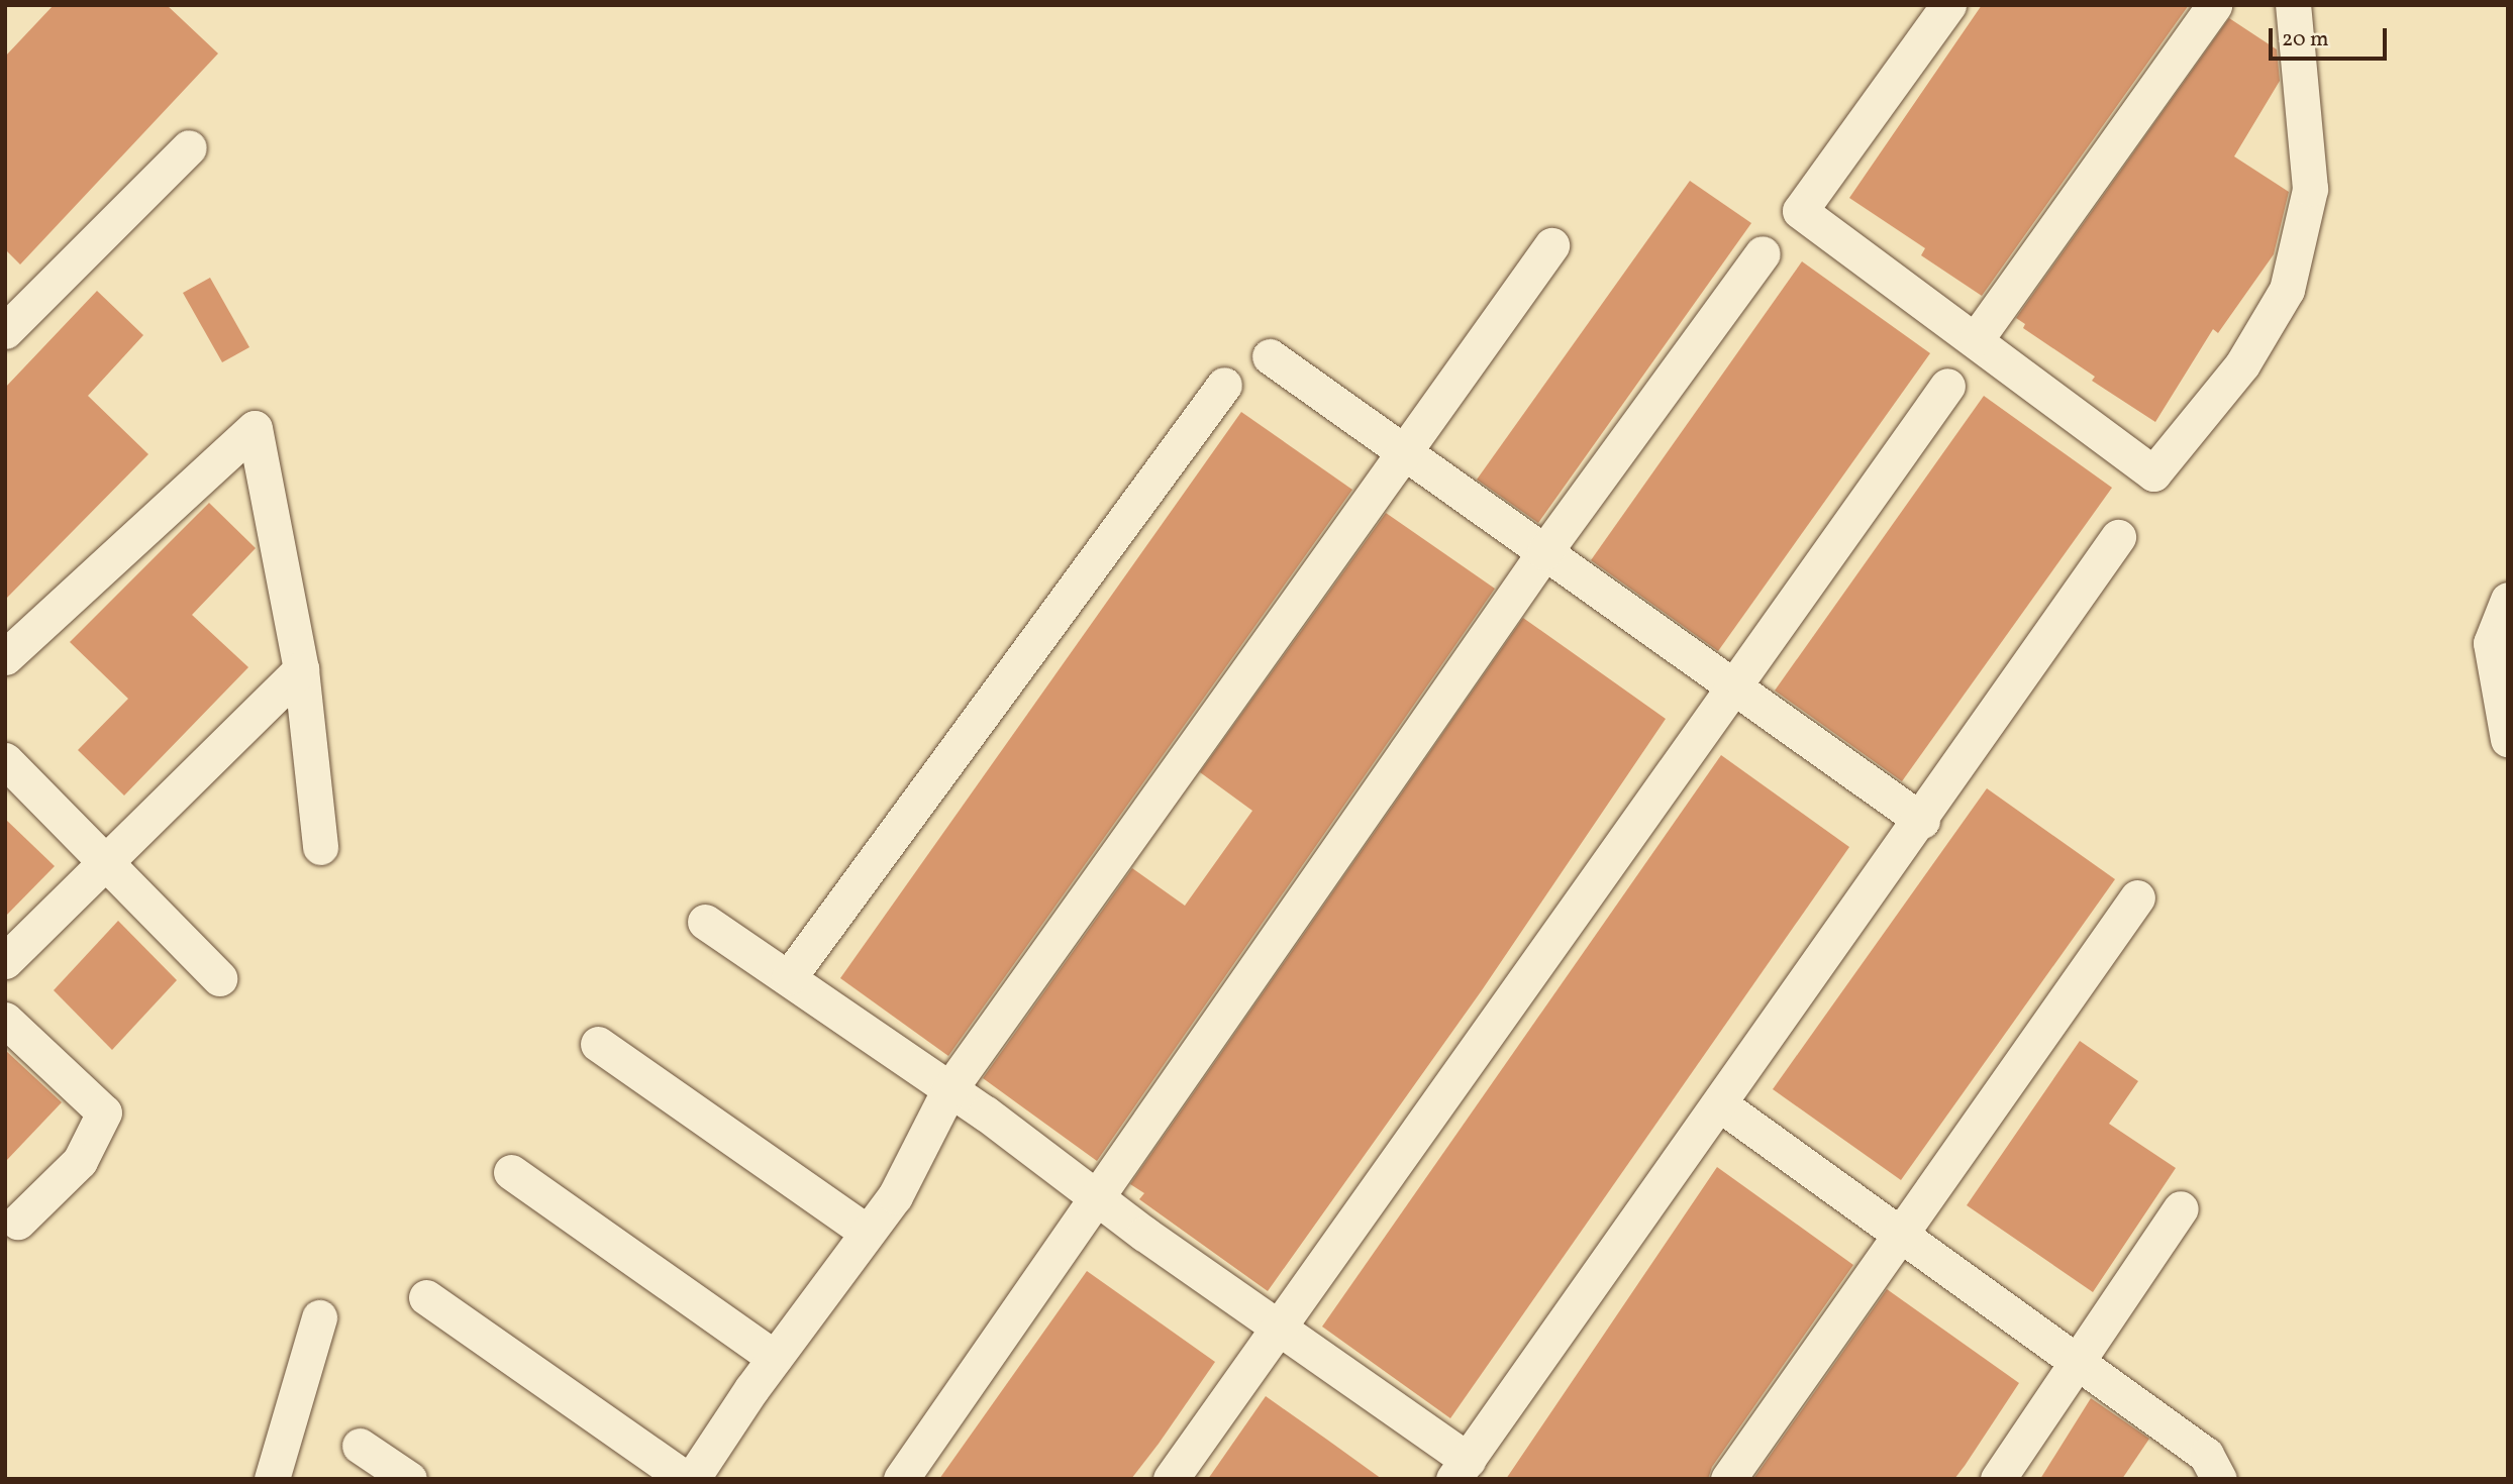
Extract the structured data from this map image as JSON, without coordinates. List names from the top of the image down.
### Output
{
  "scale_bar": "20 m"
}
